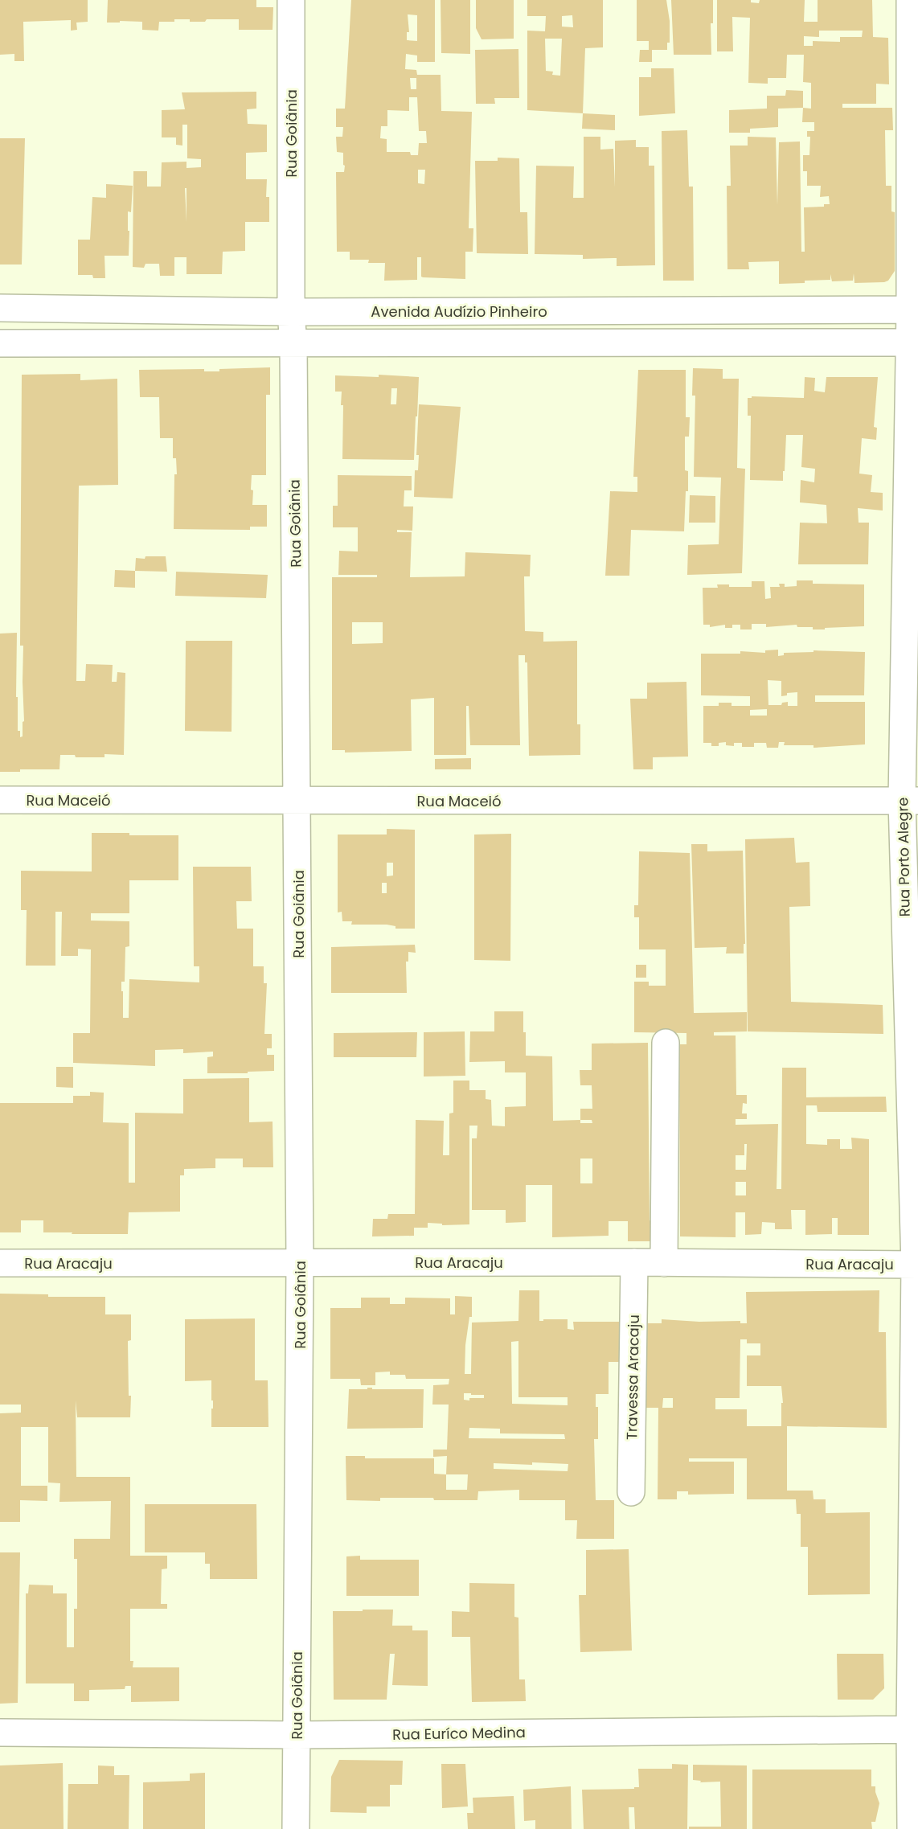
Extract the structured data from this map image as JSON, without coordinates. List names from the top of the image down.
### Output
{
  "streets": {
    "street": [
      "Rua Goiânia",
      "Avenida Audízio Pinheiro",
      "Rua Maceió",
      "Rua Porto Alegre",
      "Rua Aracaju",
      "Travessa Aracaju",
      "Rua Euríco Medina"
    ]
  },
  "crossings": [
    ["Rua Goiânia", "Avenida Audízio Pinheiro"],
    ["Rua Goiânia", "Rua Maceió"],
    ["Rua Goiânia", "Rua Aracaju"],
    ["Rua Goiânia", "Rua Euríco Medina"],
    ["Avenida Audízio Pinheiro", "Rua Porto Alegre"],
    ["Rua Maceió", "Rua Porto Alegre"],
    ["Rua Porto Alegre", "Rua Aracaju"],
    ["Rua Porto Alegre", "Rua Euríco Medina"],
    ["Rua Aracaju", "Travessa Aracaju"]
  ]
}
